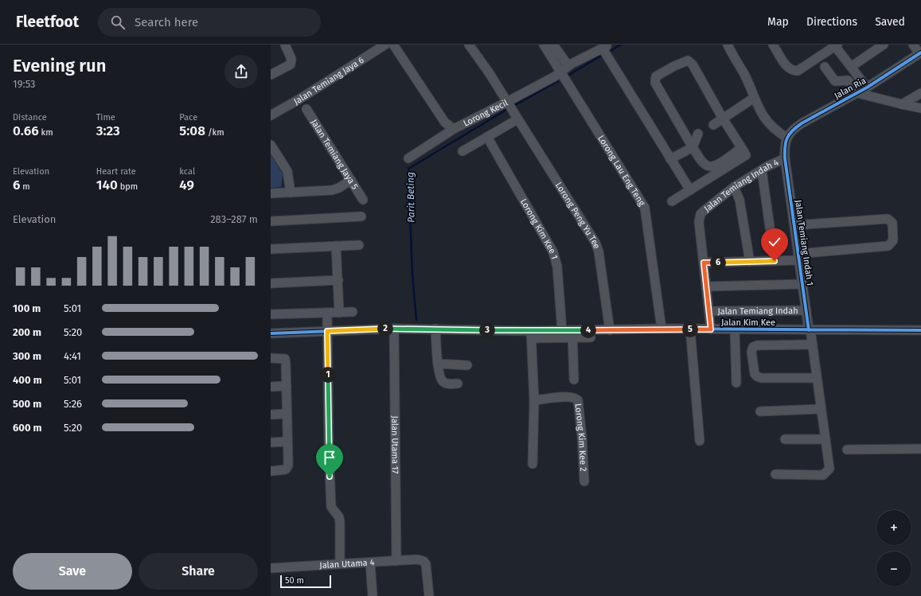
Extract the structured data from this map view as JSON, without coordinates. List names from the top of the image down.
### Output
{
  "streets": {
    "street": [
      "Jalan Temiang Jaya 6",
      "Jalan Ria",
      "Lorong Kecil",
      "Jalan Temiang Jaya 5",
      "Lorong Lau Eng Teng",
      "Jalan Temiang Indah 4",
      "Lorong Peng Yu Tee",
      "Lorong Kim Kee 1",
      "Jalan Temiang Indah 1",
      "Jalan Temiang Indah",
      "Jalan Kim Kee",
      "Lorong Kim Kee 2",
      "Jalan Utama 17",
      "Jalan Utama 4"
    ]
  },
  "crossings": [
    ["Jalan Ria", "Jalan Temiang Indah 1"],
    ["Lorong Kecil", "Lorong Lau Eng Teng"],
    ["Lorong Kecil", "Lorong Peng Yu Tee"],
    ["Lorong Lau Eng Teng", "Jalan Kim Kee"],
    ["Jalan Temiang Indah 4", "Jalan Temiang Indah 1"],
    ["Jalan Temiang Indah 4", "Jalan Temiang Indah"],
    ["Jalan Temiang Indah 4", "Jalan Kim Kee"],
    ["Lorong Peng Yu Tee", "Jalan Kim Kee"],
    ["Lorong Kim Kee 1", "Jalan Kim Kee"],
    ["Jalan Temiang Indah 1", "Jalan Temiang Indah"],
    ["Jalan Temiang Indah 1", "Jalan Kim Kee"],
    ["Jalan Kim Kee", "Jalan Utama 17"],
    ["Jalan Utama 17", "Jalan Utama 4"]
  ],
  "water": ["Parit Beting"],
  "scale_bar": "50 m",
  "page": {
    "header": "Fleetfoot",
    "search": "Search here",
    "nav": ["Map", "Directions", "Saved"],
    "heading": ["Evening run", "19:53"],
    "stats": [
      ["Distance", "0.66 km"],
      ["Time", "3:23"],
      ["Pace", "5:08 /km"],
      ["Elevation", "6 m"],
      ["Heart rate", "140 bpm"],
      ["kcal", "49"]
    ],
    "chart": ["Elevation", "283–287 m"],
    "pins": [
      "6",
      "2",
      "5",
      "3",
      "4",
      "1"
    ],
    "list": [
      {
        "name": "100 m",
        "note": "5:01"
      },
      {
        "name": "200 m",
        "note": "5:20"
      },
      {
        "name": "300 m",
        "note": "4:41"
      },
      {
        "name": "400 m",
        "note": "5:01"
      },
      {
        "name": "500 m",
        "note": "5:26"
      },
      {
        "name": "600 m",
        "note": "5:20"
      }
    ],
    "map_buttons": ["+", "−"],
    "buttons": ["Save", "Share"],
    "scale": "50 m"
  }
}
